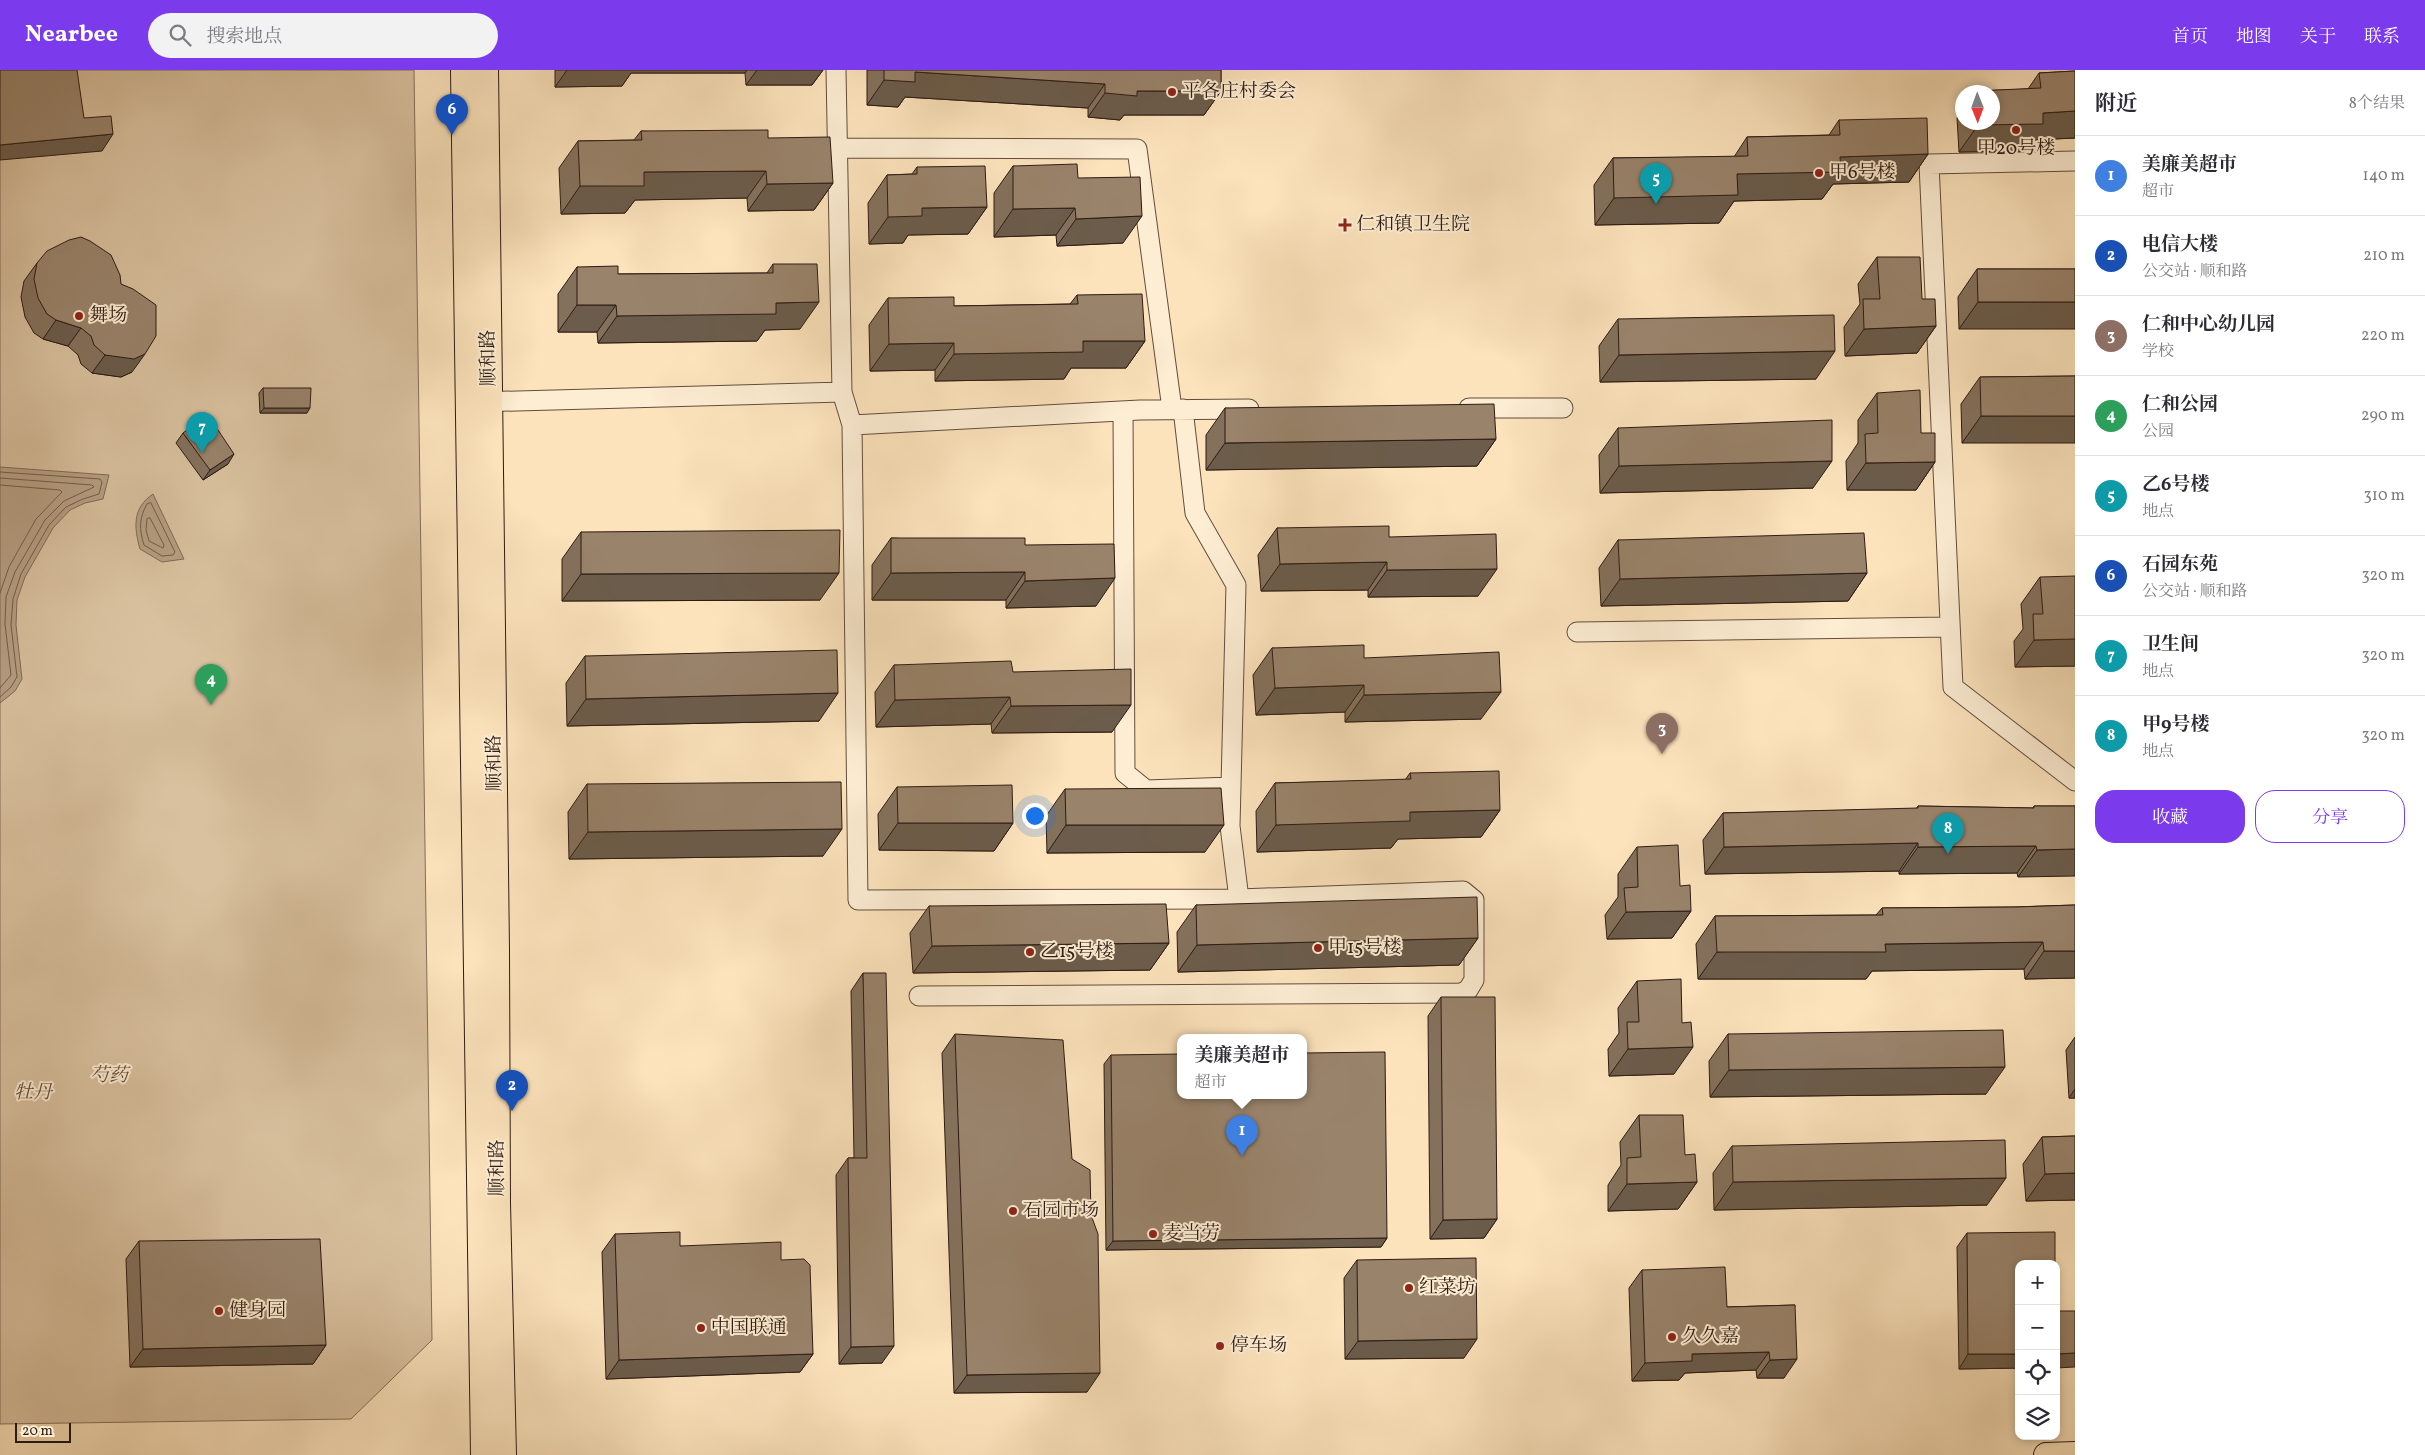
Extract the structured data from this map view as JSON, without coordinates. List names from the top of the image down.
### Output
{
  "streets": {
    "main road": ["顺和路"]
  },
  "parks": ["芍药", "牡丹"],
  "places": {
    "other": [
      "平各庄村委会",
      "甲20号楼",
      "甲6号楼",
      "舞场",
      "甲15号楼",
      "乙15号楼",
      "石园市场",
      "麦当劳",
      "红菜坊",
      "健身园",
      "中国联通",
      "久久嘉",
      "停车场"
    ],
    "health": ["仁和镇卫生院"]
  },
  "scale_bar": "20 m",
  "north": "bottom",
  "page": {
    "header": "Nearbee",
    "search": "搜索地点",
    "nav": [
      "首页",
      "地图",
      "关于",
      "联系"
    ],
    "heading": ["附近", "8个结果"],
    "pins": [
      "6",
      "5",
      "7",
      "4",
      "3",
      "8",
      "2",
      "1"
    ],
    "list": [
      {
        "mark": "1",
        "name": "美廉美超市",
        "note": "超市",
        "value": "140 m"
      },
      {
        "mark": "2",
        "name": "电信大楼",
        "note": "公交站 · 顺和路",
        "value": "210 m"
      },
      {
        "mark": "3",
        "name": "仁和中心幼儿园",
        "note": "学校",
        "value": "220 m"
      },
      {
        "mark": "4",
        "name": "仁和公园",
        "note": "公园",
        "value": "290 m"
      },
      {
        "mark": "5",
        "name": "乙6号楼",
        "note": "地点",
        "value": "310 m"
      },
      {
        "mark": "6",
        "name": "石园东苑",
        "note": "公交站 · 顺和路",
        "value": "320 m"
      },
      {
        "mark": "7",
        "name": "卫生间",
        "note": "地点",
        "value": "320 m"
      },
      {
        "mark": "8",
        "name": "甲9号楼",
        "note": "地点",
        "value": "320 m"
      }
    ],
    "buttons": ["收藏", "分享"],
    "popup": ["美廉美超市", "超市"],
    "map_buttons": ["+", "−"],
    "scale": "20 m"
  }
}
